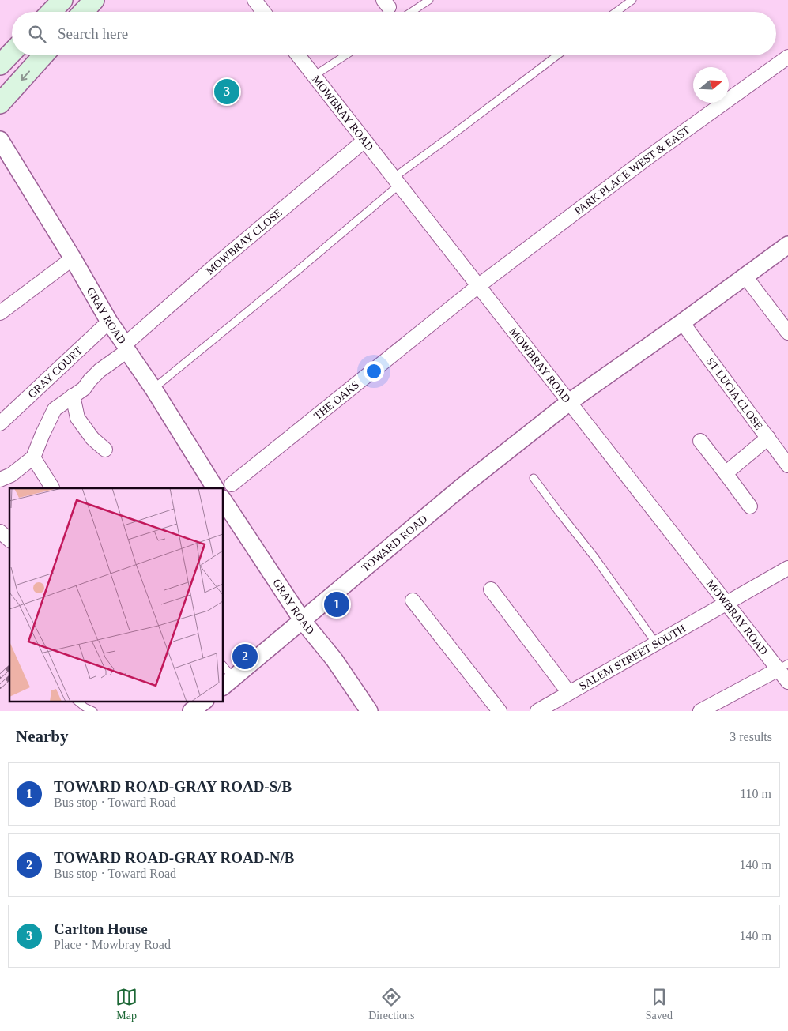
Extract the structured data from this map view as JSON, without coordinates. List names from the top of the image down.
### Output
{
  "streets": {
    "street": [
      "MOWBRAY ROAD",
      "PARK PLACE WEST & EAST",
      "MOWBRAY CLOSE",
      "GRAY ROAD",
      "GRAY COURT",
      "ST LUCIA CLOSE",
      "THE OAKS",
      "TOWARD ROAD",
      "SALEM STREET SOUTH"
    ]
  },
  "crossings": [
    ["MOWBRAY ROAD", "PARK PLACE WEST & EAST"],
    ["MOWBRAY ROAD", "MOWBRAY CLOSE"],
    ["MOWBRAY ROAD", "THE OAKS"],
    ["MOWBRAY ROAD", "TOWARD ROAD"],
    ["MOWBRAY ROAD", "SALEM STREET SOUTH"],
    ["PARK PLACE WEST & EAST", "THE OAKS"],
    ["MOWBRAY CLOSE", "GRAY ROAD"],
    ["GRAY ROAD", "GRAY COURT"],
    ["GRAY ROAD", "THE OAKS"],
    ["GRAY ROAD", "TOWARD ROAD"],
    ["ST LUCIA CLOSE", "TOWARD ROAD"]
  ],
  "north": "right",
  "page": {
    "search": "Search here",
    "pins": ["3", "1", "2"],
    "heading": ["Nearby", "3 results"],
    "list": [
      {
        "mark": "1",
        "name": "TOWARD ROAD-GRAY ROAD-S/B",
        "note": "Bus stop · Toward Road",
        "value": "110 m"
      },
      {
        "mark": "2",
        "name": "TOWARD ROAD-GRAY ROAD-N/B",
        "note": "Bus stop · Toward Road",
        "value": "140 m"
      },
      {
        "mark": "3",
        "name": "Carlton House",
        "note": "Place · Mowbray Road",
        "value": "140 m"
      }
    ],
    "nav": ["Map", "Directions", "Saved"]
  }
}
